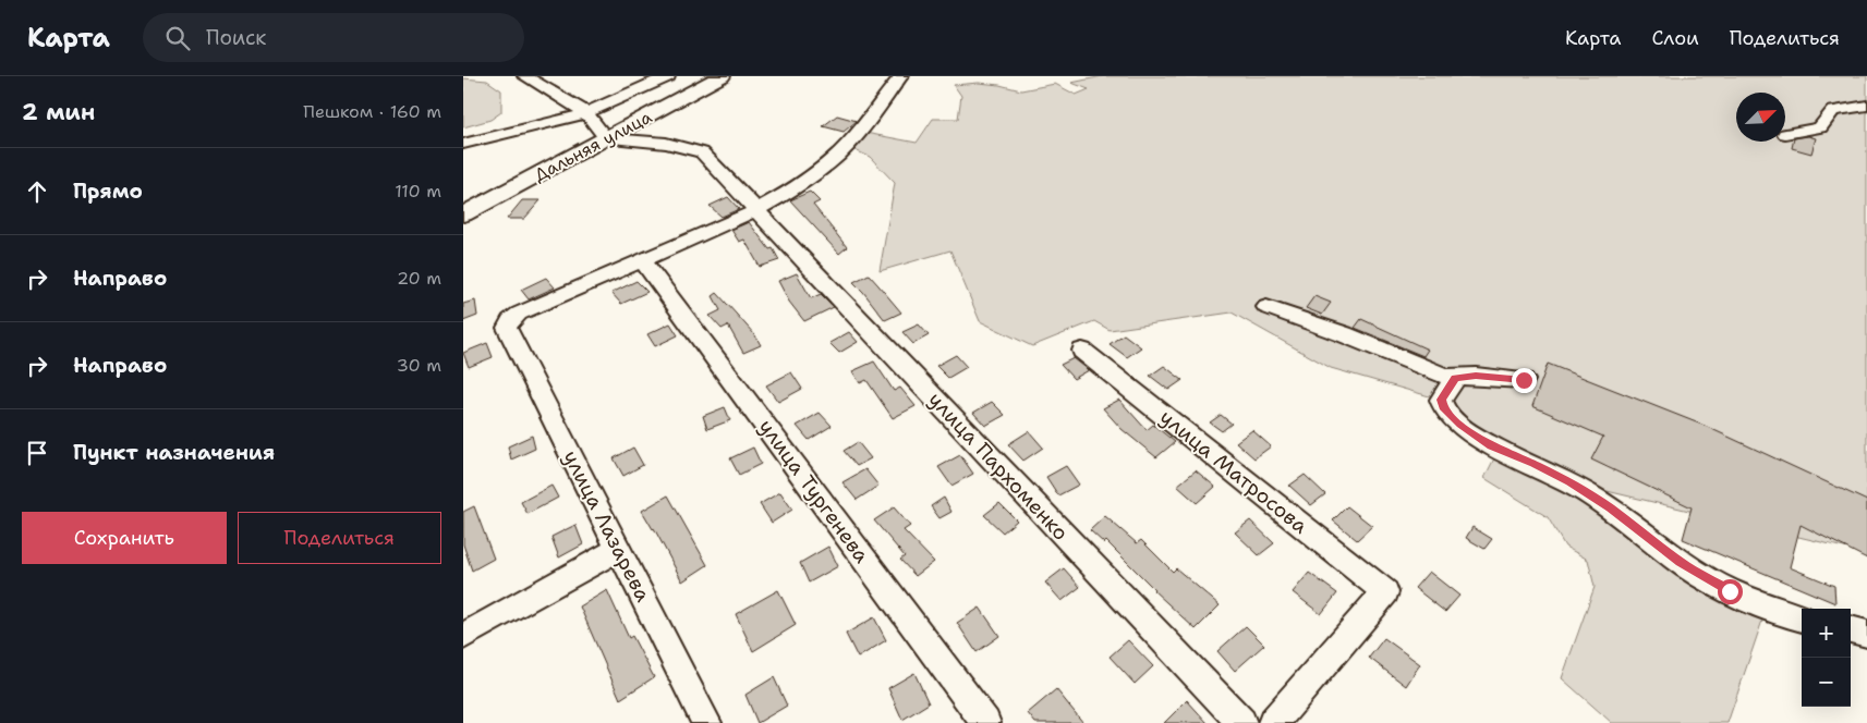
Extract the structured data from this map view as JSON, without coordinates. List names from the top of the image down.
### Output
{
  "streets": {
    "main road": ["Дальняя улица"],
    "street": [
      "улица Пархоменко",
      "улица Матросова",
      "улица Тургенева",
      "улица Лазарева"
    ]
  },
  "crossings": [
    ["Дальняя улица", "улица Пархоменко"],
    ["улица Тургенева", "улица Лазарева"]
  ],
  "north": "top right",
  "page": {
    "header": "Карта",
    "search": "Поиск",
    "nav": ["Карта", "Слои", "Поделиться"],
    "heading": ["2 мин", "Пешком · 160 m"],
    "list": [
      ["Прямо", "110 m"],
      ["Направо", "20 m"],
      ["Направо", "30 m"],
      "Пункт назначения"
    ],
    "buttons": ["Сохранить", "Поделиться"],
    "map_buttons": ["+", "−"]
  }
}
